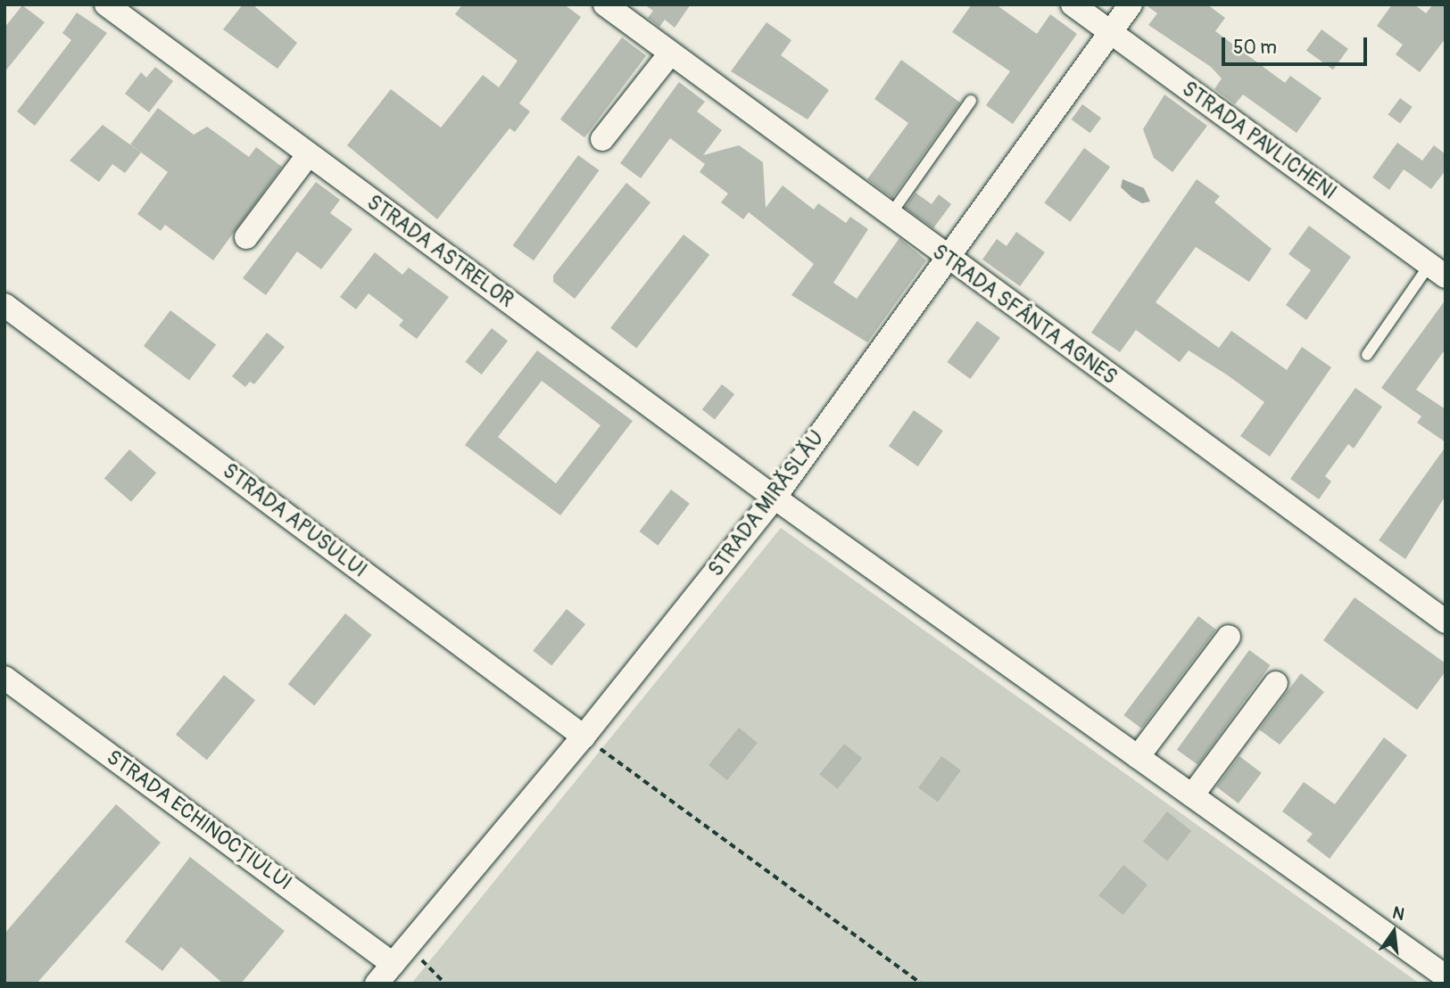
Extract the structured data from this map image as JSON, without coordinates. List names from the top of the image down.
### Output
{
  "streets": {
    "street": [
      "STRADA PAVLICHENI",
      "STRADA ASTRELOR",
      "STRADA SFÂNTA AGNES",
      "STRADA MIRĂSLĂU",
      "STRADA APUSULUI",
      "STRADA ECHINOCȚIULUI"
    ]
  },
  "crossings": [
    ["STRADA PAVLICHENI", "STRADA MIRĂSLĂU"],
    ["STRADA ASTRELOR", "STRADA MIRĂSLĂU"],
    ["STRADA SFÂNTA AGNES", "STRADA MIRĂSLĂU"],
    ["STRADA MIRĂSLĂU", "STRADA APUSULUI"],
    ["STRADA MIRĂSLĂU", "STRADA ECHINOCȚIULUI"]
  ],
  "scale_bar": "50 m",
  "north": "top"
}
